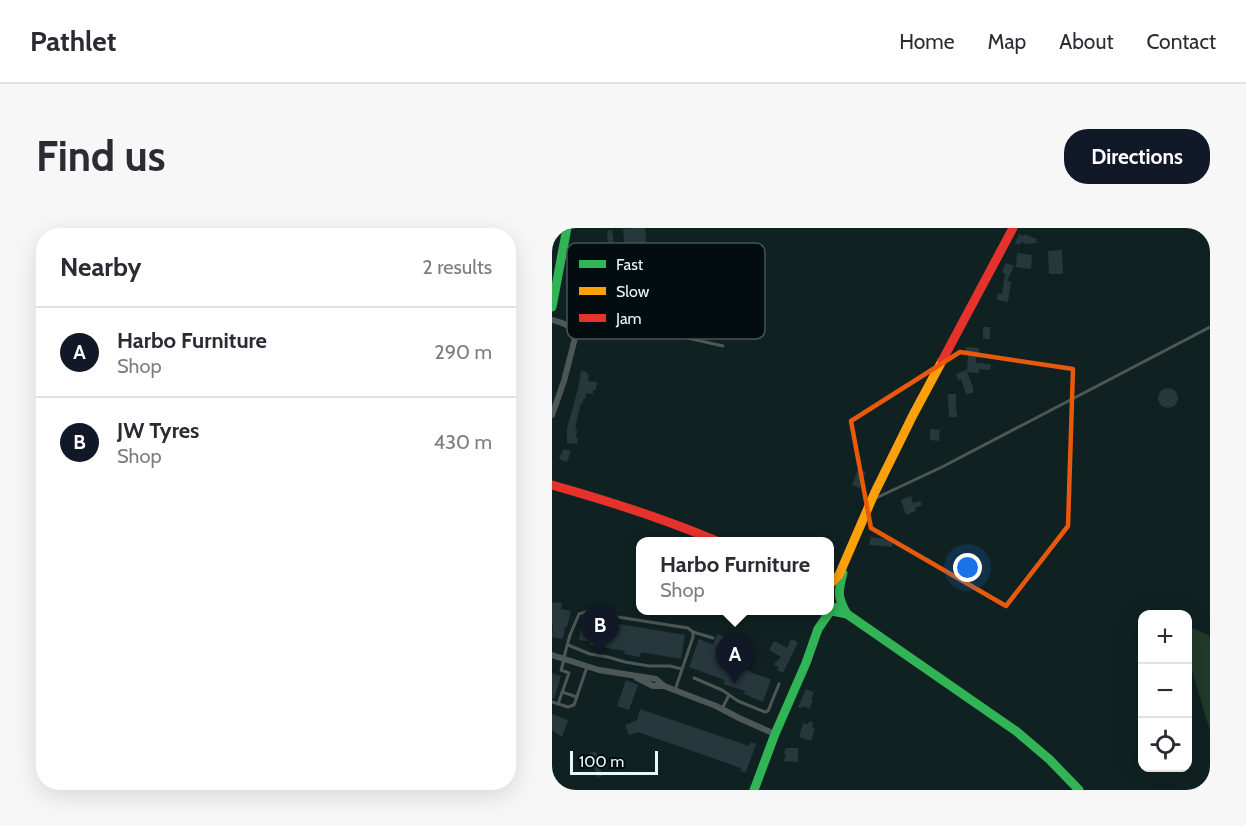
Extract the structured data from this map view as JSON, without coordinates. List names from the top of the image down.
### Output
{
  "legend": ["Fast", "Slow", "Jam"],
  "scale_bar": "100 m",
  "page": {
    "header": "Pathlet",
    "nav": [
      "Home",
      "Map",
      "About",
      "Contact"
    ],
    "buttons": "Directions",
    "title": "Find us",
    "heading": ["Nearby", "2 results"],
    "list": [
      {
        "mark": "A",
        "name": "Harbo Furniture",
        "note": "Shop",
        "value": "290 m"
      },
      {
        "mark": "B",
        "name": "JW Tyres",
        "note": "Shop",
        "value": "430 m"
      }
    ],
    "popup": ["Harbo Furniture", "Shop"],
    "pins": ["B", "A"],
    "map_buttons": ["+", "−"],
    "scale": "100 m"
  }
}
